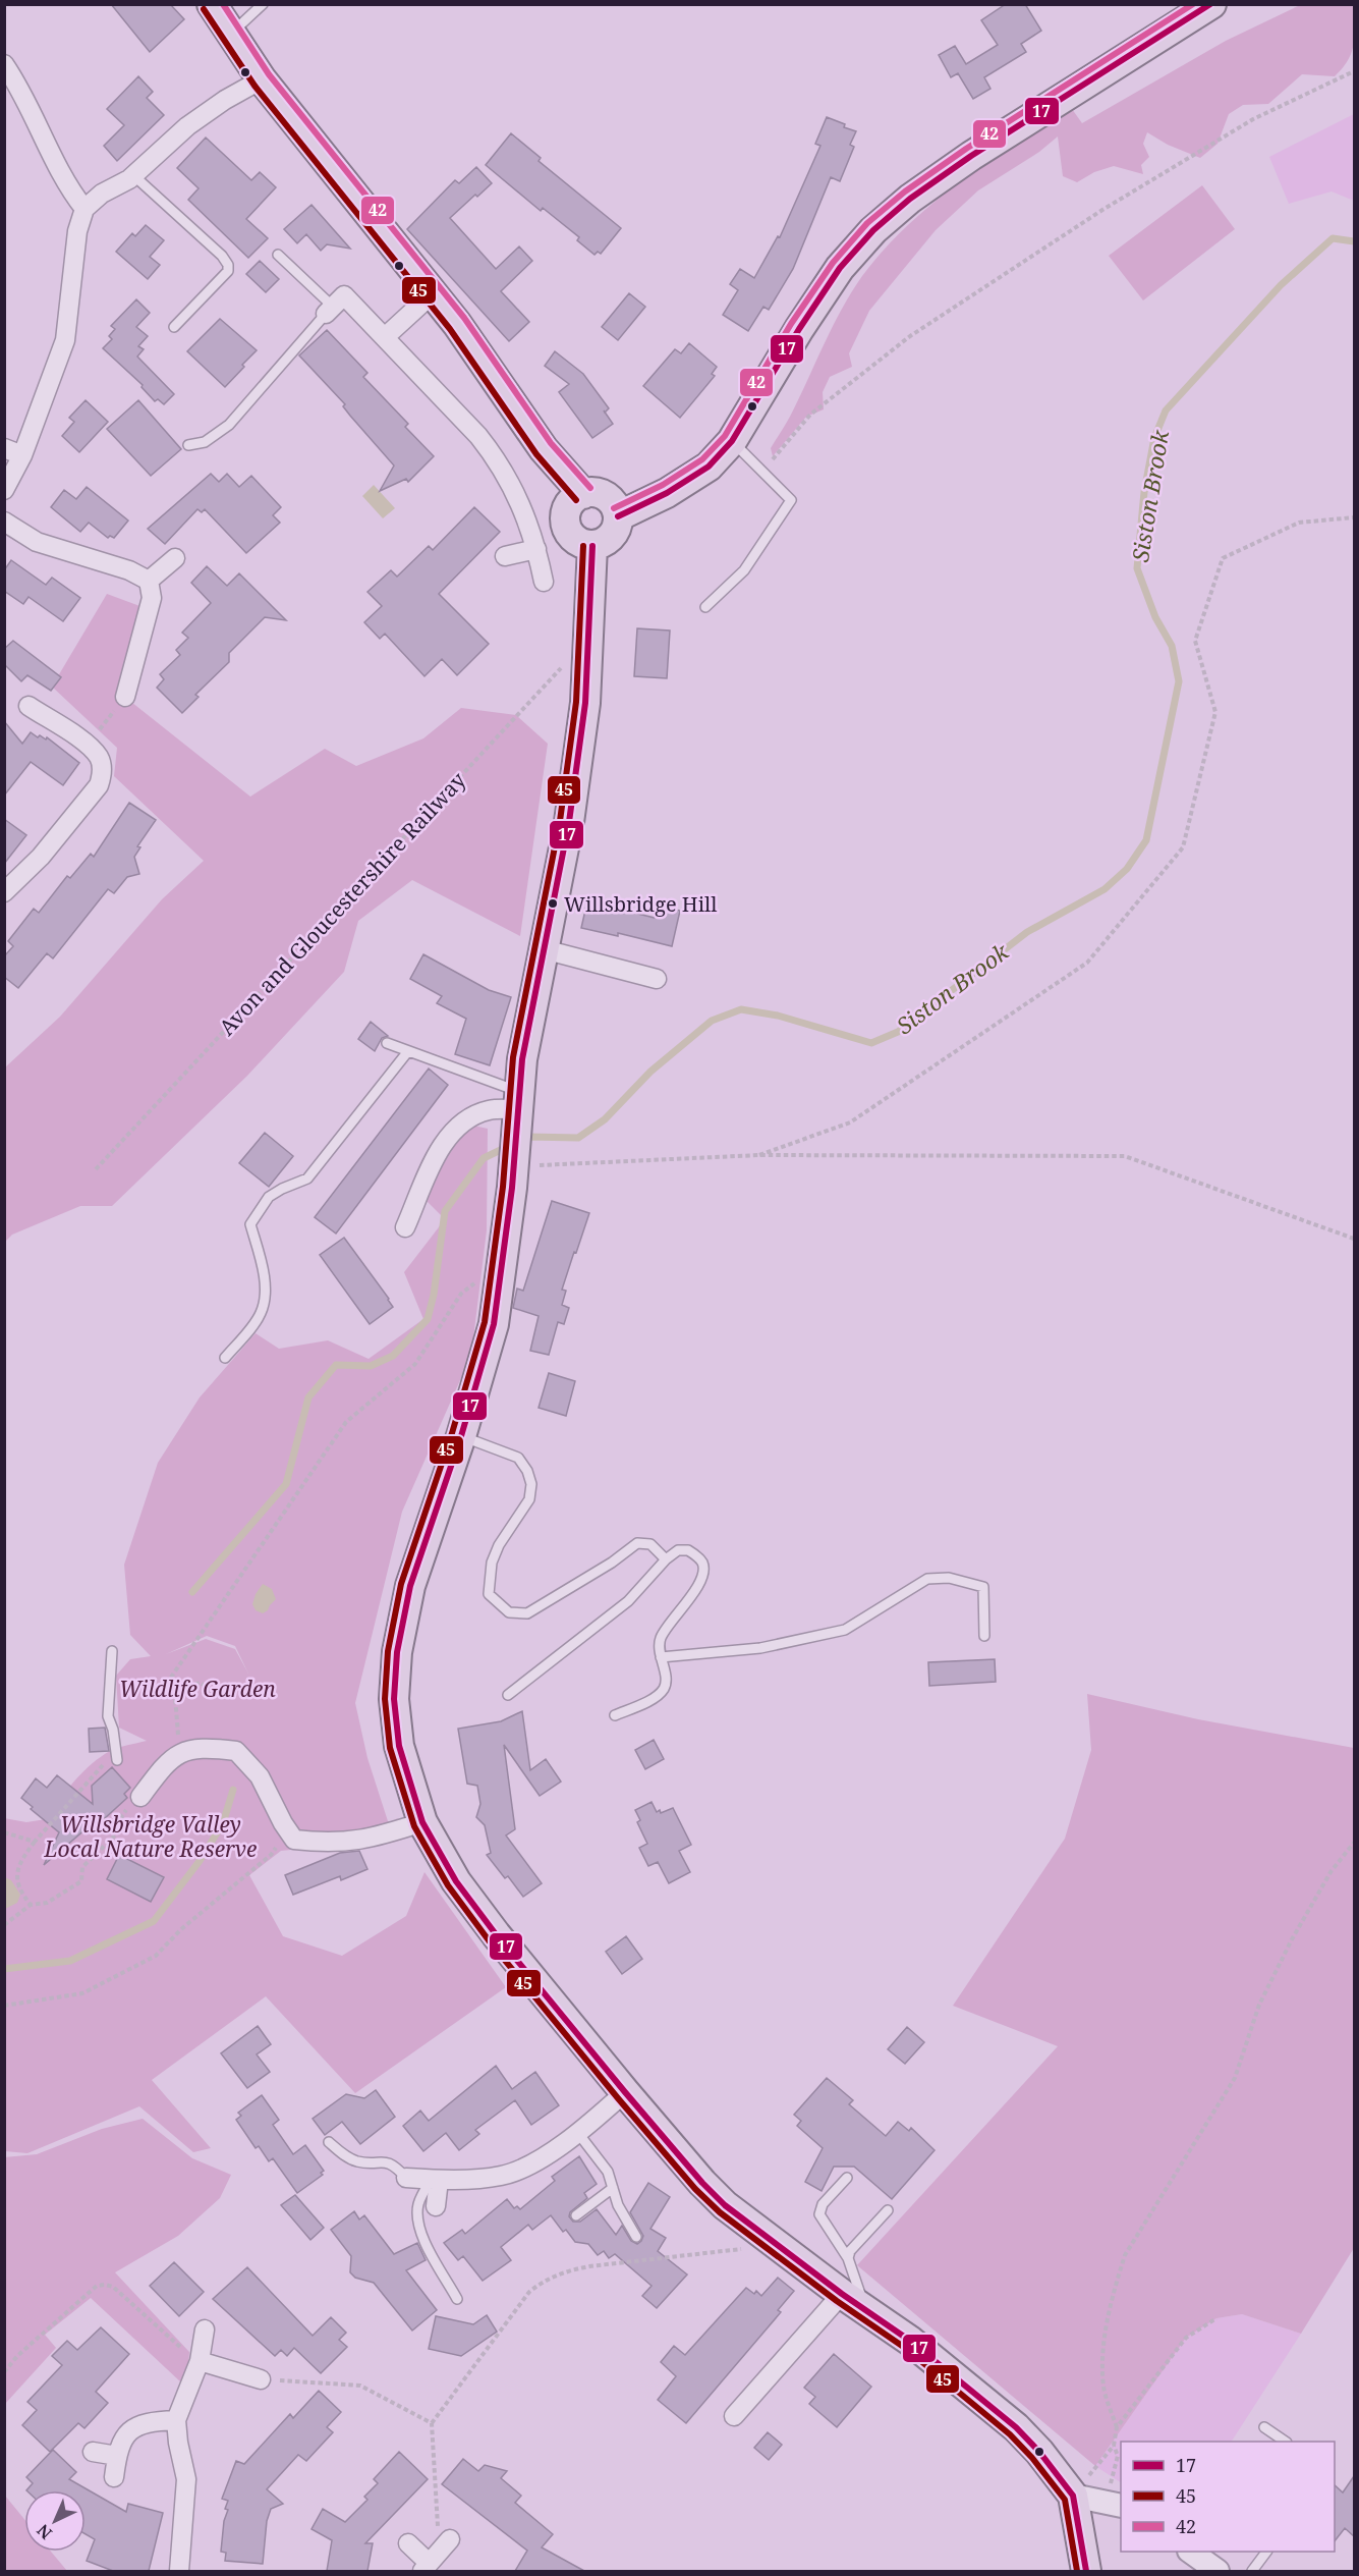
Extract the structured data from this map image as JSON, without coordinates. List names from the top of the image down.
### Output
{
  "streets": {
    "path": ["Avon and Gloucestershire Railway"]
  },
  "water": ["Siston Brook"],
  "parks": ["Wildlife Garden", "Willsbridge Valley Local Nature Reserve"],
  "places": ["Willsbridge Hill"],
  "lines": ["transit line 17", "transit line 42", "transit line 45"],
  "legend": ["17", "45", "42"],
  "north": "bottom left"
}
